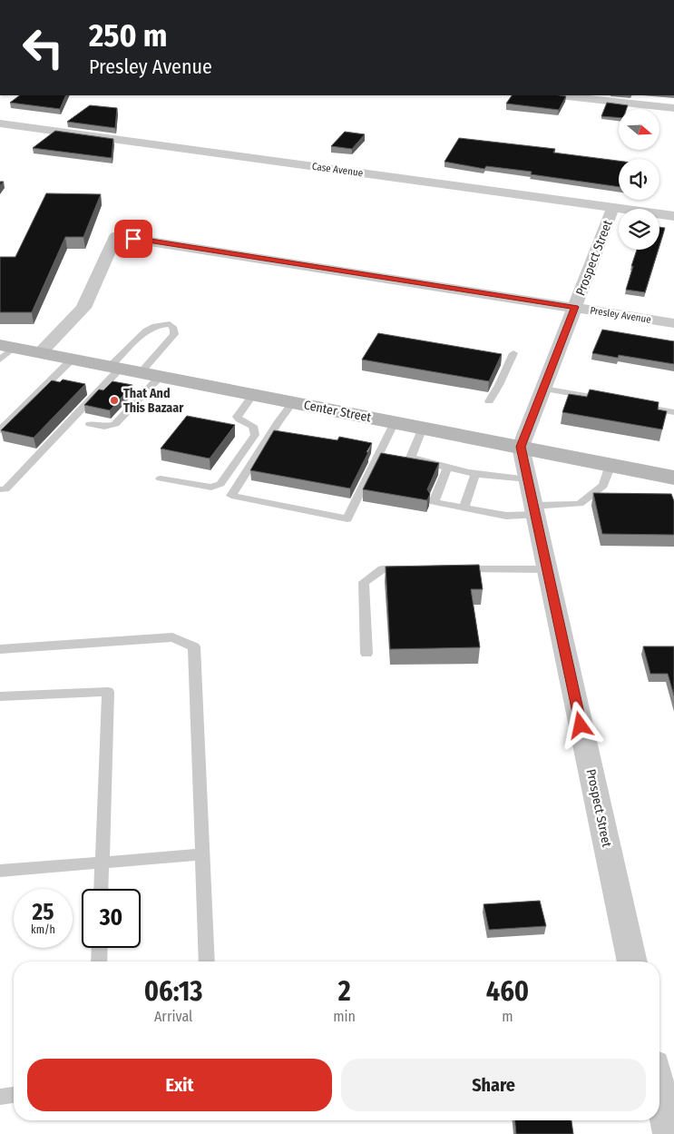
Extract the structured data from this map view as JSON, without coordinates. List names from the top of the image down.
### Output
{
  "streets": {
    "main road": ["Center Street"],
    "street": ["Case Avenue", "Prospect Street", "Presley Avenue"]
  },
  "crossings": [
    ["Case Avenue", "Prospect Street"],
    ["Prospect Street", "Presley Avenue"],
    ["Prospect Street", "Center Street"],
    ["Presley Avenue", "Center Street"]
  ],
  "places": ["That And This Bazaar"],
  "north": "right",
  "page": {
    "turn": ["250 m", "Presley Avenue"],
    "speed": "25 km/h",
    "limit": "30",
    "eta": [
      "06:13",
      "Arrival",
      "2",
      "min",
      "460",
      "m"
    ],
    "buttons": ["Exit", "Share"]
  }
}
